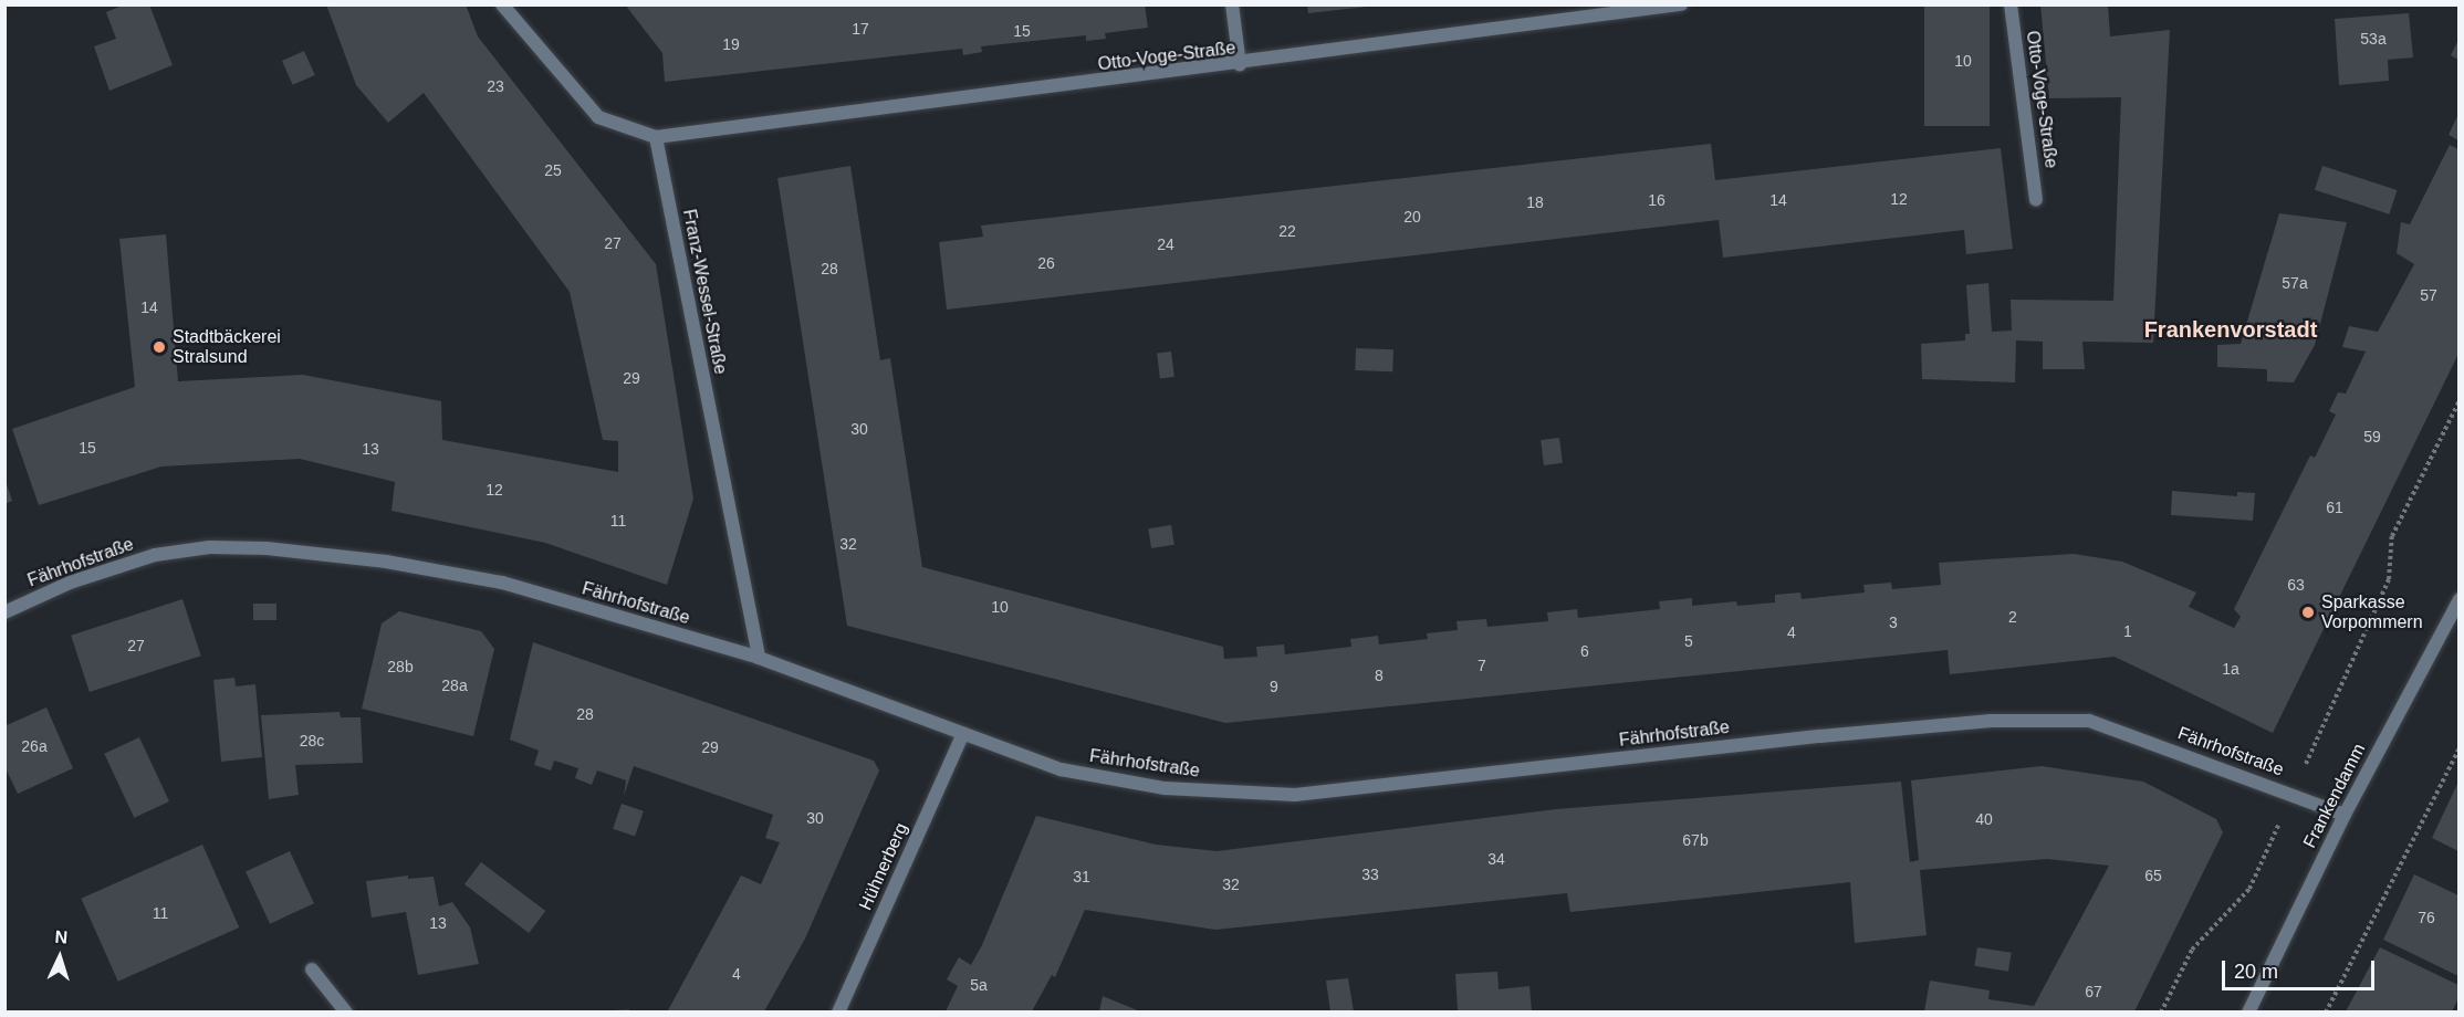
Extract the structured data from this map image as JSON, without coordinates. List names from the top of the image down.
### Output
{
  "streets": {
    "street": [
      "Otto-Voge-Straße",
      "Franz-Wessel-Straße",
      "Fährhofstraße",
      "Frankendamm",
      "Hühnerberg"
    ]
  },
  "crossings": [
    ["Otto-Voge-Straße", "Franz-Wessel-Straße"],
    ["Franz-Wessel-Straße", "Fährhofstraße"],
    ["Fährhofstraße", "Frankendamm"],
    ["Fährhofstraße", "Hühnerberg"]
  ],
  "districts": ["Frankenvorstadt"],
  "places": ["Stadtbäckerei Stralsund", "Sparkasse Vorpommern"],
  "house_numbers": [
    "17",
    "15",
    "53a",
    "19",
    "10",
    "23",
    "25",
    "12",
    "16",
    "14",
    "18",
    "20",
    "22",
    "27",
    "24",
    "26",
    "28",
    "57a",
    "57",
    "14",
    "29",
    "30",
    "59",
    "15",
    "13",
    "12",
    "61",
    "11",
    "32",
    "63",
    "10",
    "2",
    "3",
    "1",
    "4",
    "5",
    "27",
    "6",
    "7",
    "28b",
    "1a",
    "8",
    "28a",
    "9",
    "28",
    "28c",
    "26a",
    "29",
    "30",
    "40",
    "67b",
    "34",
    "33",
    "65",
    "31",
    "32",
    "11",
    "76",
    "13",
    "4",
    "5a",
    "67"
  ],
  "scale_bar": "20 m",
  "north": "top"
}
